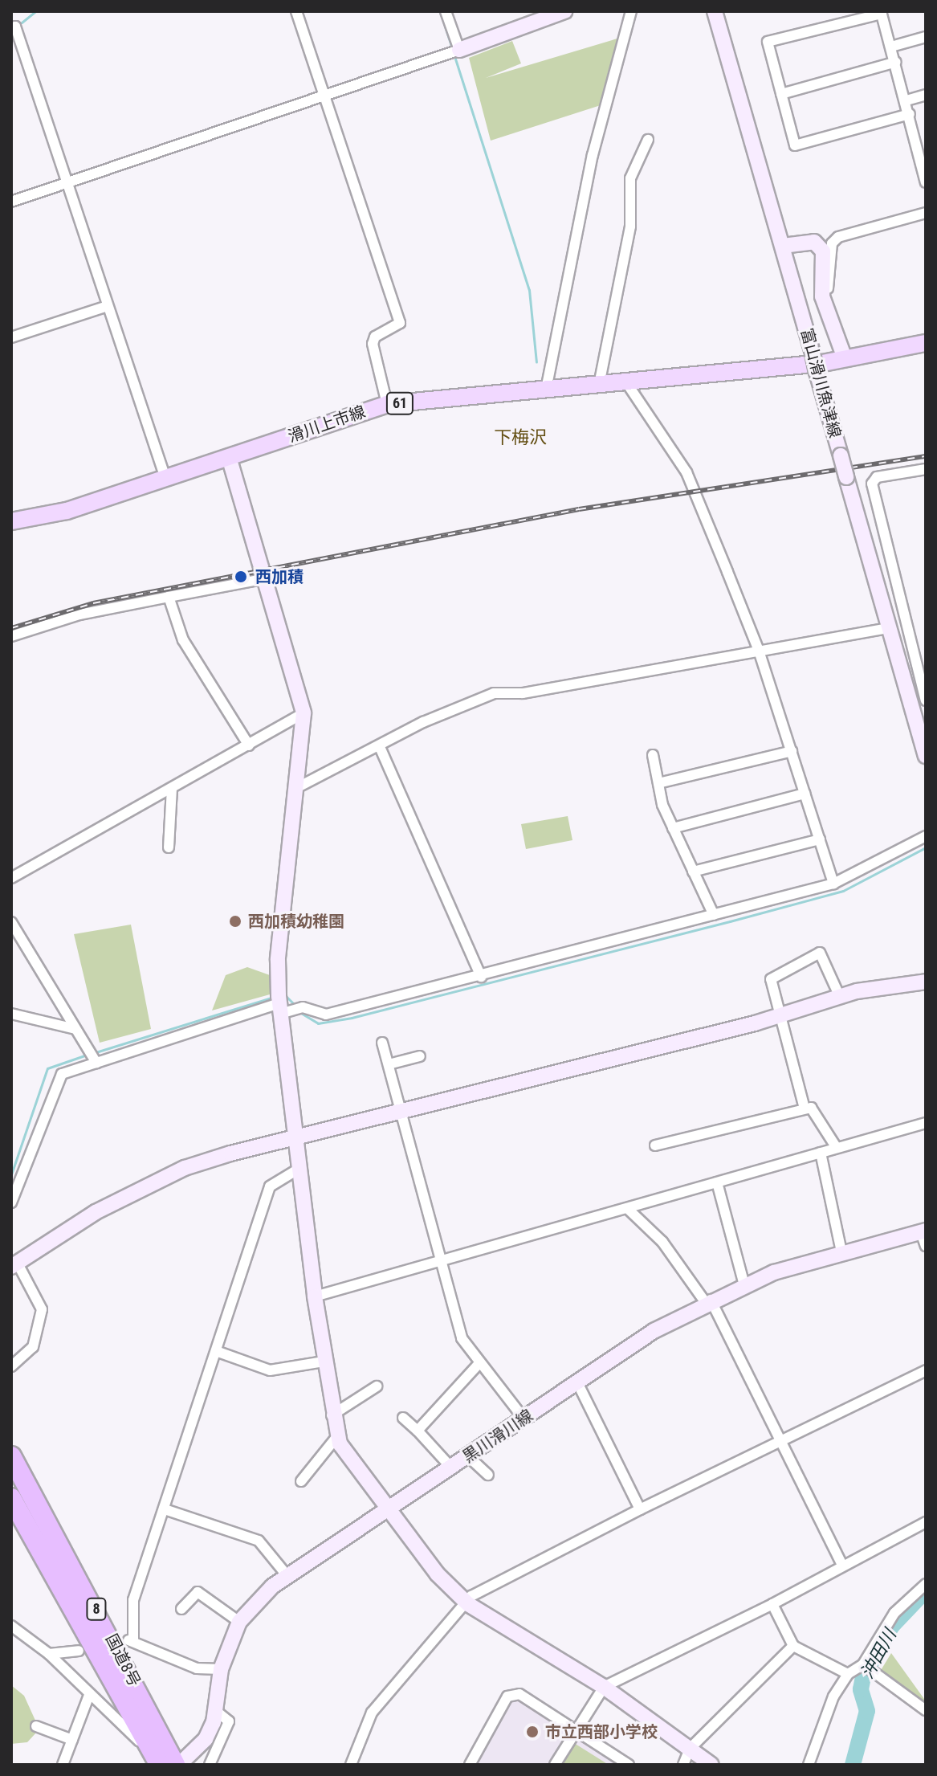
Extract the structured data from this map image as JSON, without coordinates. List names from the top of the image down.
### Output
{
  "streets": {
    "highway": ["8", "国道8号"],
    "main road": ["61", "滑川上市線"],
    "street": ["富山滑川魚津線", "黒川滑川線"]
  },
  "crossings": [
    ["黒川滑川線", "国道8号"]
  ],
  "districts": ["下梅沢"],
  "water": ["沖田川"],
  "places": ["西加積", "西加積幼稚園", "市立西部小学校"]
}
